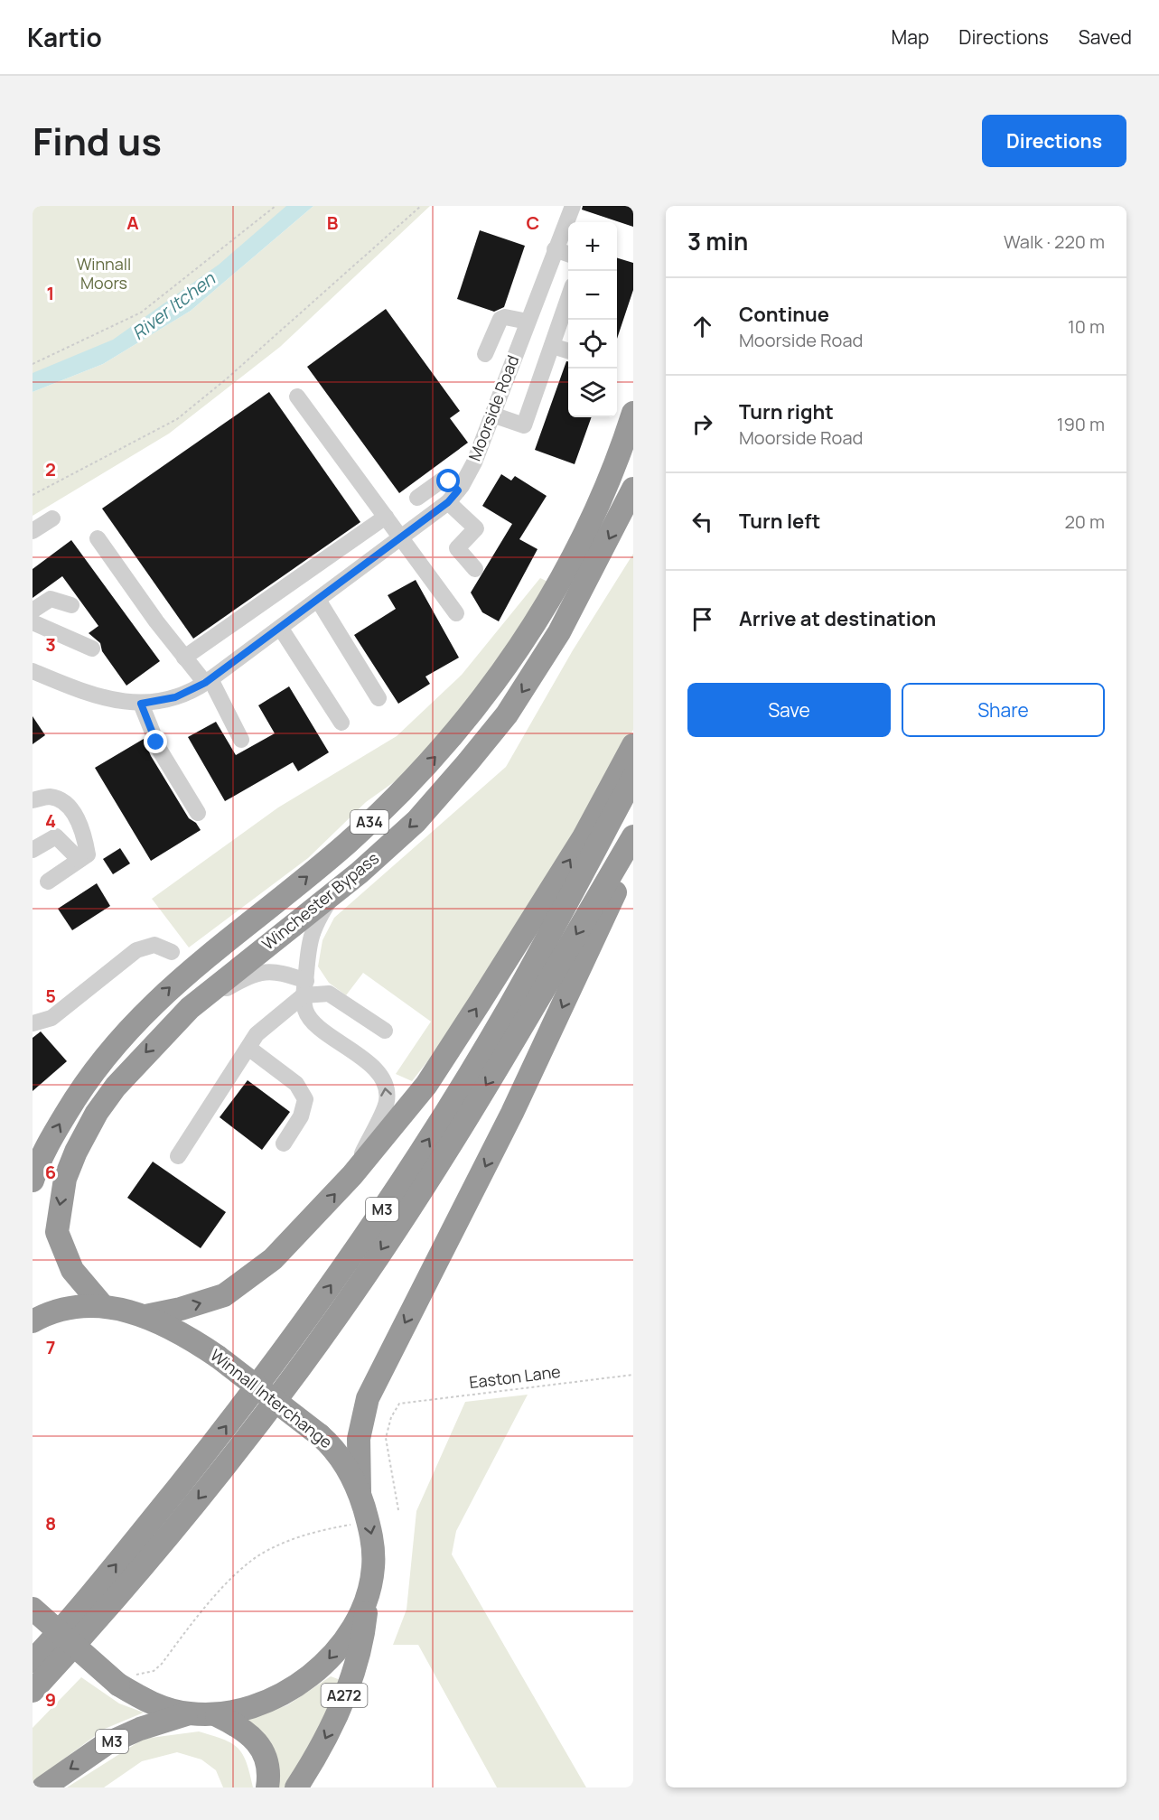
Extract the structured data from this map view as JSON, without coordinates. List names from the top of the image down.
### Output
{
  "streets": {
    "highway": [
      "A34",
      "Winchester Bypass",
      "M3",
      "Winnall Interchange",
      "A272"
    ],
    "street": ["Moorside Road"],
    "path": ["Easton Lane"]
  },
  "crossings": [
    ["Winchester Bypass", "Winnall Interchange"],
    ["M3", "Winnall Interchange"],
    ["Winnall Interchange", "A272"]
  ],
  "water": ["River Itchen"],
  "parks": ["Winnall Moors"],
  "page": {
    "header": "Kartio",
    "nav": ["Map", "Directions", "Saved"],
    "title": "Find us",
    "buttons": [
      "Directions",
      ["Save", "Share"]
    ],
    "heading": ["3 min", "Walk · 220 m"],
    "map_buttons": ["+", "−"],
    "list": [
      ["Continue", "Moorside Road", "10 m"],
      ["Turn right", "Moorside Road", "190 m"],
      ["Turn left", "20 m"],
      "Arrive at destination"
    ]
  },
  "grid": {
    "columns": ["A", "B", "C"],
    "rows": [
      "1",
      "2",
      "3",
      "4",
      "5",
      "6",
      "7",
      "8",
      "9"
    ]
  }
}
